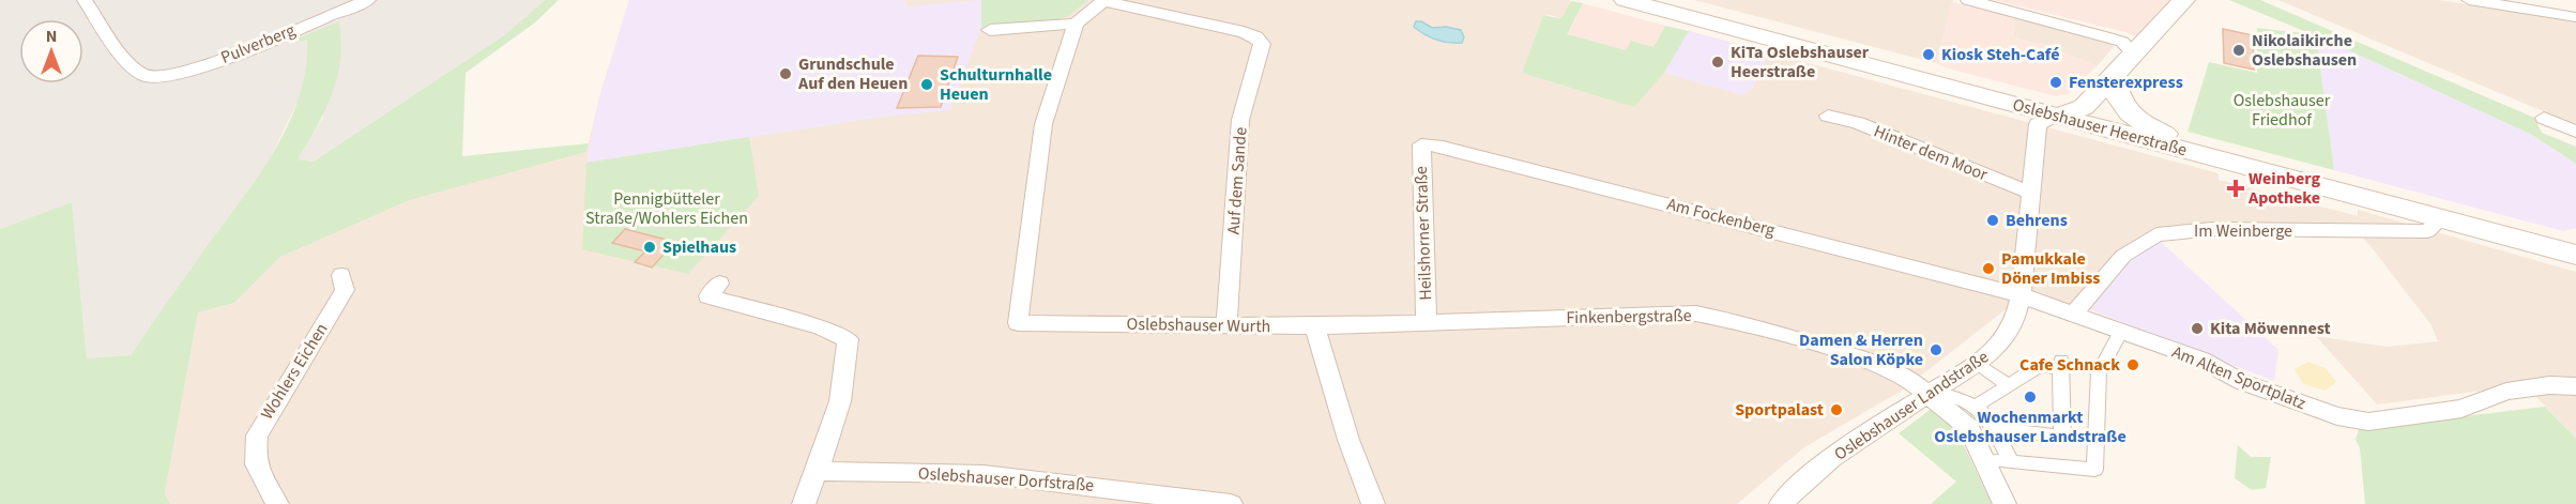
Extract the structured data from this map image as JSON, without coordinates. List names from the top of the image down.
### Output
{
  "streets": {
    "main road": ["Oslebshauser Heerstraße"],
    "street": [
      "Pulverberg",
      "Hinter dem Moor",
      "Auf dem Sande",
      "Am Fockenberg",
      "Im Weinberge",
      "Heilshorner Straße",
      "Finkenbergstraße",
      "Oslebshauser Wurth",
      "Wohlers Eichen",
      "Am Alten Sportplatz",
      "Oslebshauser Landstraße",
      "Oslebshauser Dorfstraße"
    ]
  },
  "crossings": [
    ["Oslebshauser Heerstraße", "Im Weinberge"],
    ["Oslebshauser Heerstraße", "Oslebshauser Landstraße"],
    ["Hinter dem Moor", "Oslebshauser Landstraße"],
    ["Auf dem Sande", "Oslebshauser Wurth"],
    ["Am Fockenberg", "Heilshorner Straße"],
    ["Am Fockenberg", "Am Alten Sportplatz"],
    ["Am Fockenberg", "Oslebshauser Landstraße"],
    ["Im Weinberge", "Am Alten Sportplatz"],
    ["Heilshorner Straße", "Finkenbergstraße"],
    ["Finkenbergstraße", "Oslebshauser Wurth"],
    ["Finkenbergstraße", "Oslebshauser Landstraße"],
    ["Am Alten Sportplatz", "Oslebshauser Landstraße"]
  ],
  "parks": ["Oslebshauser Friedhof", "Pennigbütteler Straße/Wohlers Eichen"],
  "places": {
    "other": [
      "Nikolaikirche Oslebshausen",
      "Kiosk Steh-Café",
      "KiTa Oslebshauser Heerstraße",
      "Grundschule Auf den Heuen",
      "Fensterexpress",
      "Schulturnhalle Heuen",
      "Behrens",
      "Spielhaus",
      "Pamukkale Döner Imbiss",
      "Kita Möwennest",
      "Damen & Herren Salon Köpke",
      "Cafe Schnack",
      "Wochenmarkt Oslebshauser Landstraße",
      "Sportpalast"
    ],
    "health": ["Weinberg Apotheke"]
  },
  "north": "top"
}
